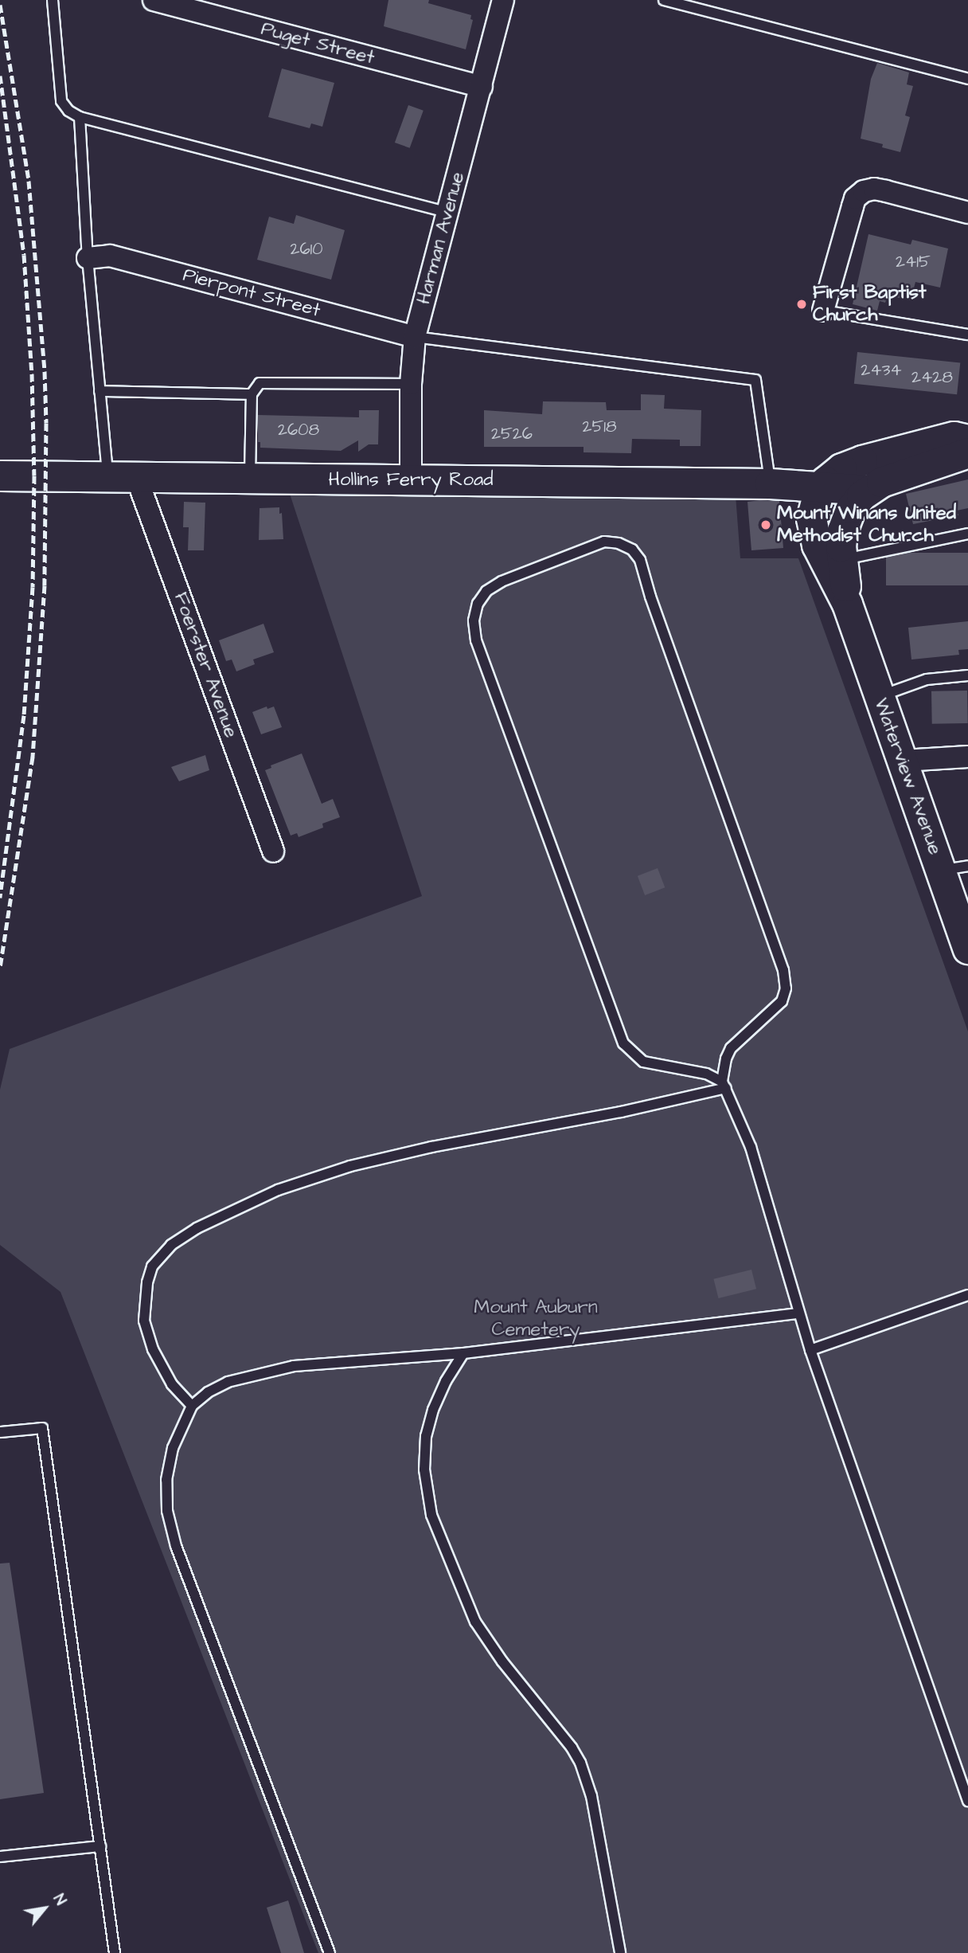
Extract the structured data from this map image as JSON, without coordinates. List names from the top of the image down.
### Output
{
  "streets": {
    "street": [
      "Puget Street",
      "Harman Avenue",
      "Pierpont Street",
      "Hollins Ferry Road",
      "Foerster Avenue",
      "Waterview Avenue"
    ]
  },
  "crossings": [
    ["Puget Street", "Harman Avenue"],
    ["Harman Avenue", "Pierpont Street"],
    ["Harman Avenue", "Hollins Ferry Road"],
    ["Hollins Ferry Road", "Foerster Avenue"],
    ["Hollins Ferry Road", "Waterview Avenue"]
  ],
  "parks": ["Mount Auburn Cemetery"],
  "places": ["First Baptist Church", "Mount Winans United Methodist Church"],
  "house_numbers": [
    "2610",
    "2415",
    "2434",
    "2428",
    "2518",
    "2608",
    "2526"
  ],
  "north": "top right"
}
